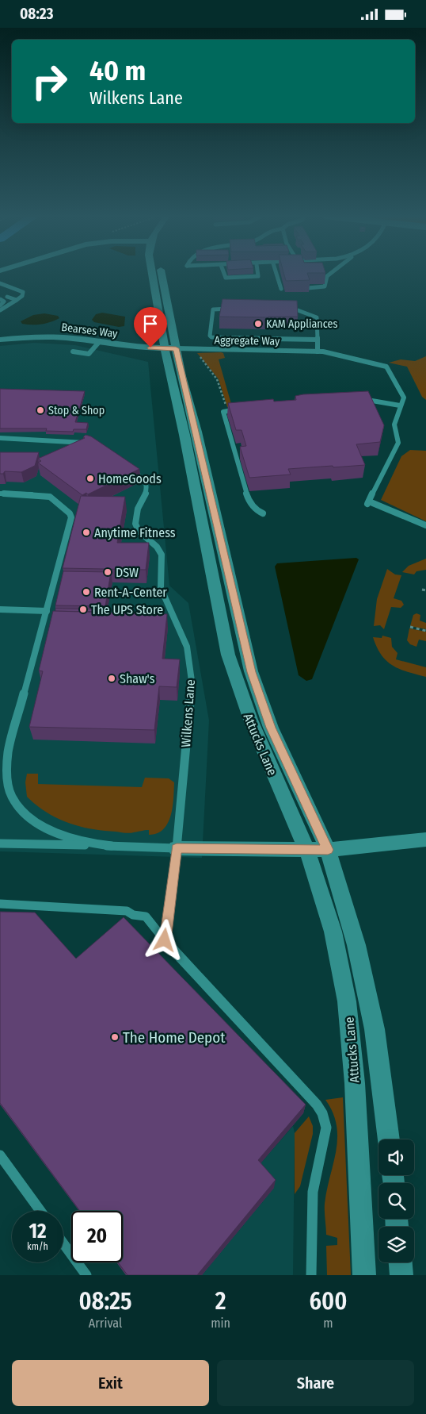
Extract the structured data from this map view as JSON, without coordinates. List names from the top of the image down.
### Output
{
  "streets": {
    "street": ["Bearses Way", "Attucks Lane"],
    "lane": ["Aggregate Way", "Wilkens Lane"]
  },
  "crossings": [
    ["Bearses Way", "Aggregate Way"],
    ["Bearses Way", "Attucks Lane"],
    ["Aggregate Way", "Attucks Lane"]
  ],
  "places": [
    "KAM Appliances",
    "Stop & Shop",
    "HomeGoods",
    "Anytime Fitness",
    "DSW",
    "Rent-A-Center",
    "The UPS Store",
    "Shaw's",
    "The Home Depot"
  ],
  "page": {
    "status": "08:23",
    "turn": ["40 m", "Wilkens Lane"],
    "speed": "12 km/h",
    "limit": "20",
    "eta": [
      "08:25",
      "Arrival",
      "2",
      "min",
      "600",
      "m"
    ],
    "buttons": ["Exit", "Share"]
  }
}
